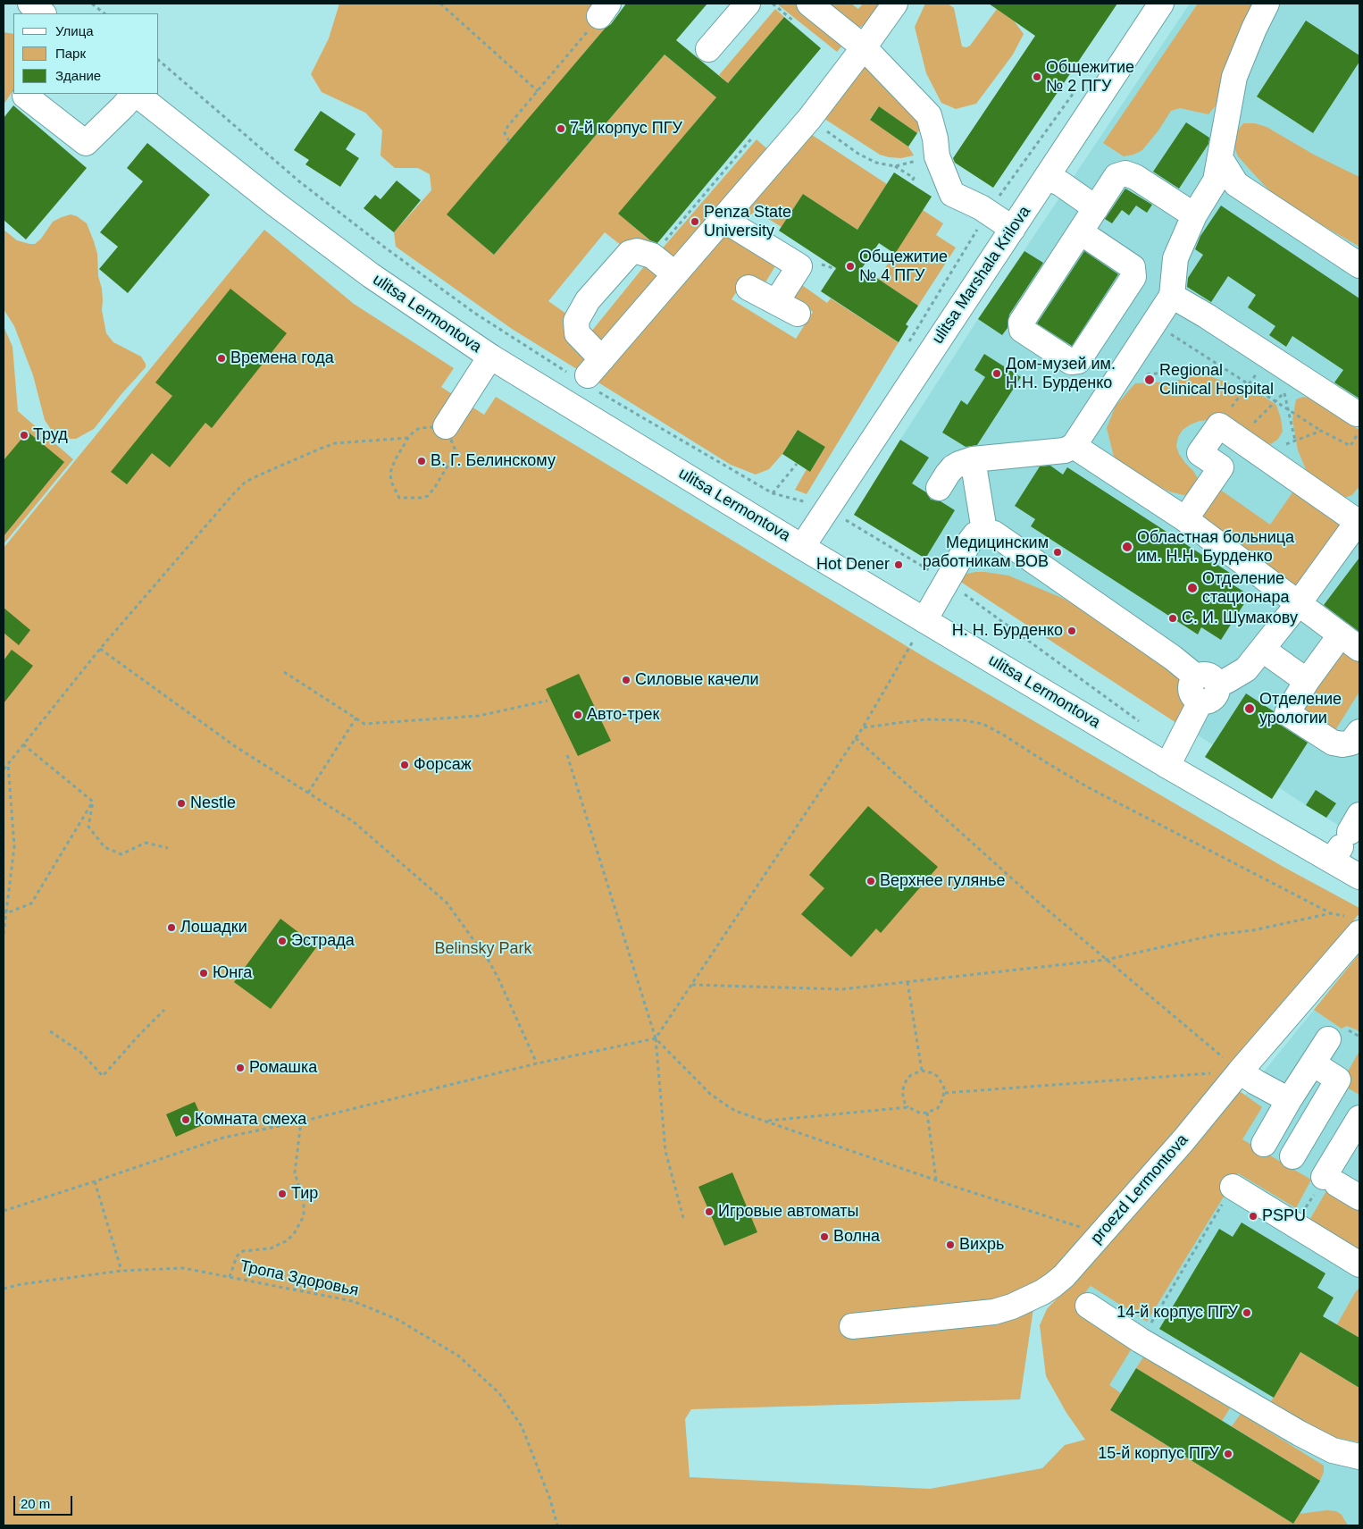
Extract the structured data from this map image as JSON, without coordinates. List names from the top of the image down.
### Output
{
  "streets": {
    "main road": ["ulitsa Marshala Krilova", "ulitsa Lermontova", "proezd Lermontova"],
    "path": ["Тропа Здоровья"]
  },
  "crossings": [
    ["ulitsa Marshala Krilova", "ulitsa Lermontova"]
  ],
  "parks": ["Belinsky Park"],
  "places": [
    "Общежитие № 2 ПГУ",
    "7-й корпус ПГУ",
    "Penza State University",
    "Общежитие № 4 ПГУ",
    "Времена года",
    "Дом-музей им. Н.Н. Бурденко",
    "Regional Clinical Hospital",
    "Труд",
    "В. Г. Белинскому",
    "Областная больница им. Н.Н. Бурденко",
    "Медицинским работникам ВОВ",
    "Hot Dener",
    "Отделение стационара",
    "С. И. Шумакову",
    "Н. Н. Бурденко",
    "Силовые качели",
    "Отделение урологии",
    "Авто-трек",
    "Форсаж",
    "Nestle",
    "Верхнее гулянье",
    "Лошадки",
    "Эстрада",
    "Юнга",
    "Ромашка",
    "Комната смеха",
    "Тир",
    "Игровые автоматы",
    "PSPU",
    "Волна",
    "Вихрь",
    "14-й корпус ПГУ",
    "15-й корпус ПГУ"
  ],
  "legend": ["Улица", "Парк", "Здание"],
  "scale_bar": "20 m"
}
